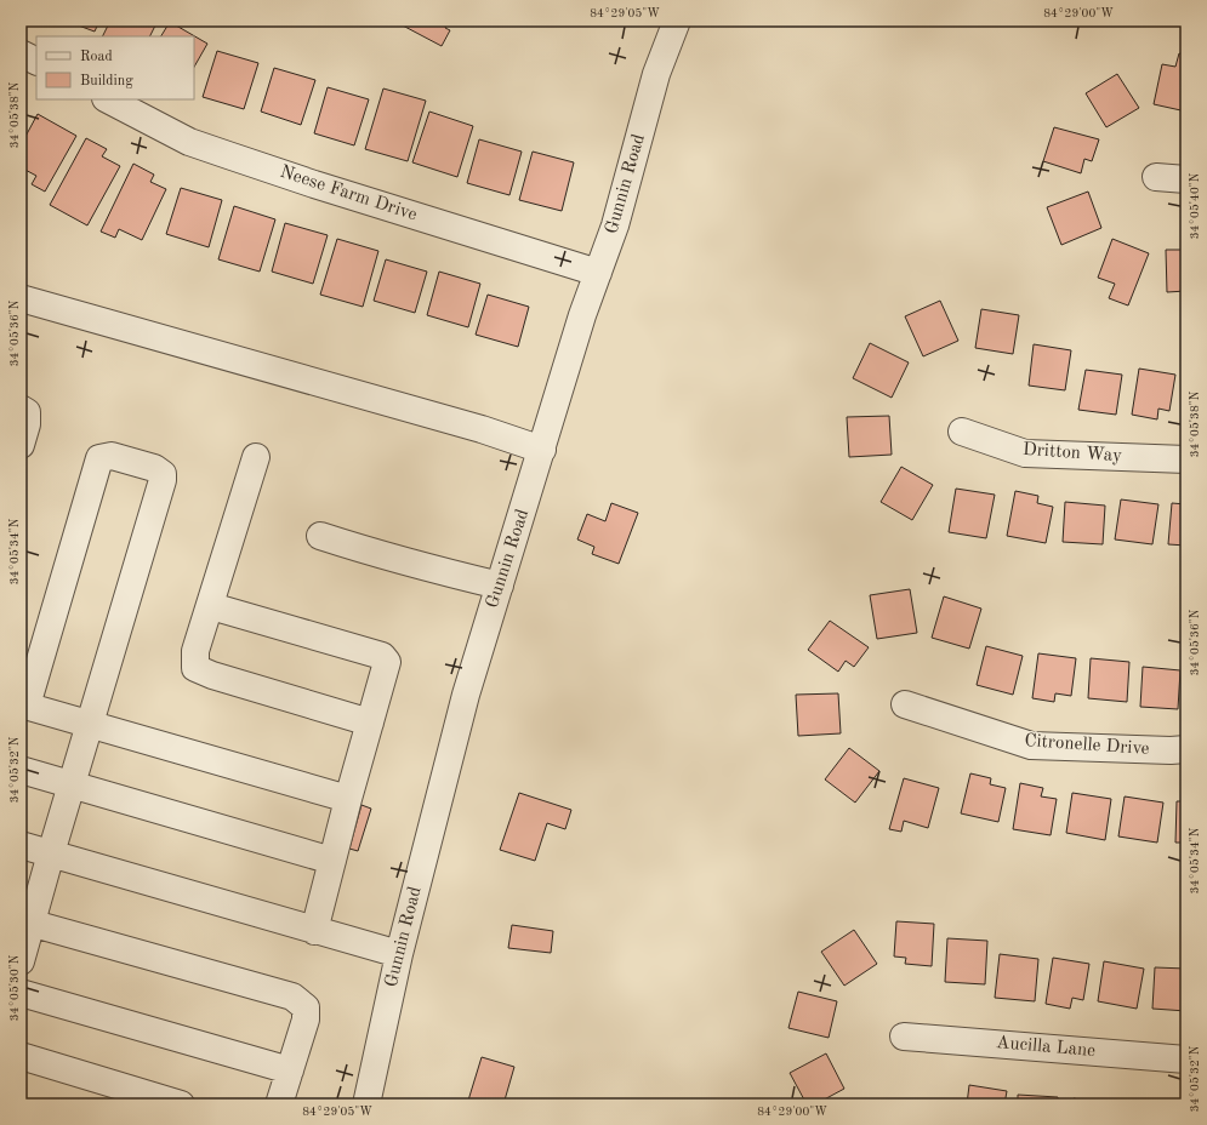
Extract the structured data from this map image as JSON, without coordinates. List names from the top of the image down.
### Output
{
  "streets": {
    "street": [
      "Gunnin Road",
      "Neese Farm Drive",
      "Dritton Way",
      "Citronelle Drive",
      "Aucilla Lane"
    ]
  },
  "crossings": [
    ["Gunnin Road", "Neese Farm Drive"]
  ],
  "legend": ["Road", "Building"],
  "coordinates": [
    "84°29'05\"W",
    "84°29'00\"W",
    "34°05'38\"N",
    "34°05'40\"N",
    "34°05'36\"N",
    "34°05'34\"N",
    "34°05'32\"N",
    "34°05'30\"N"
  ]
}
